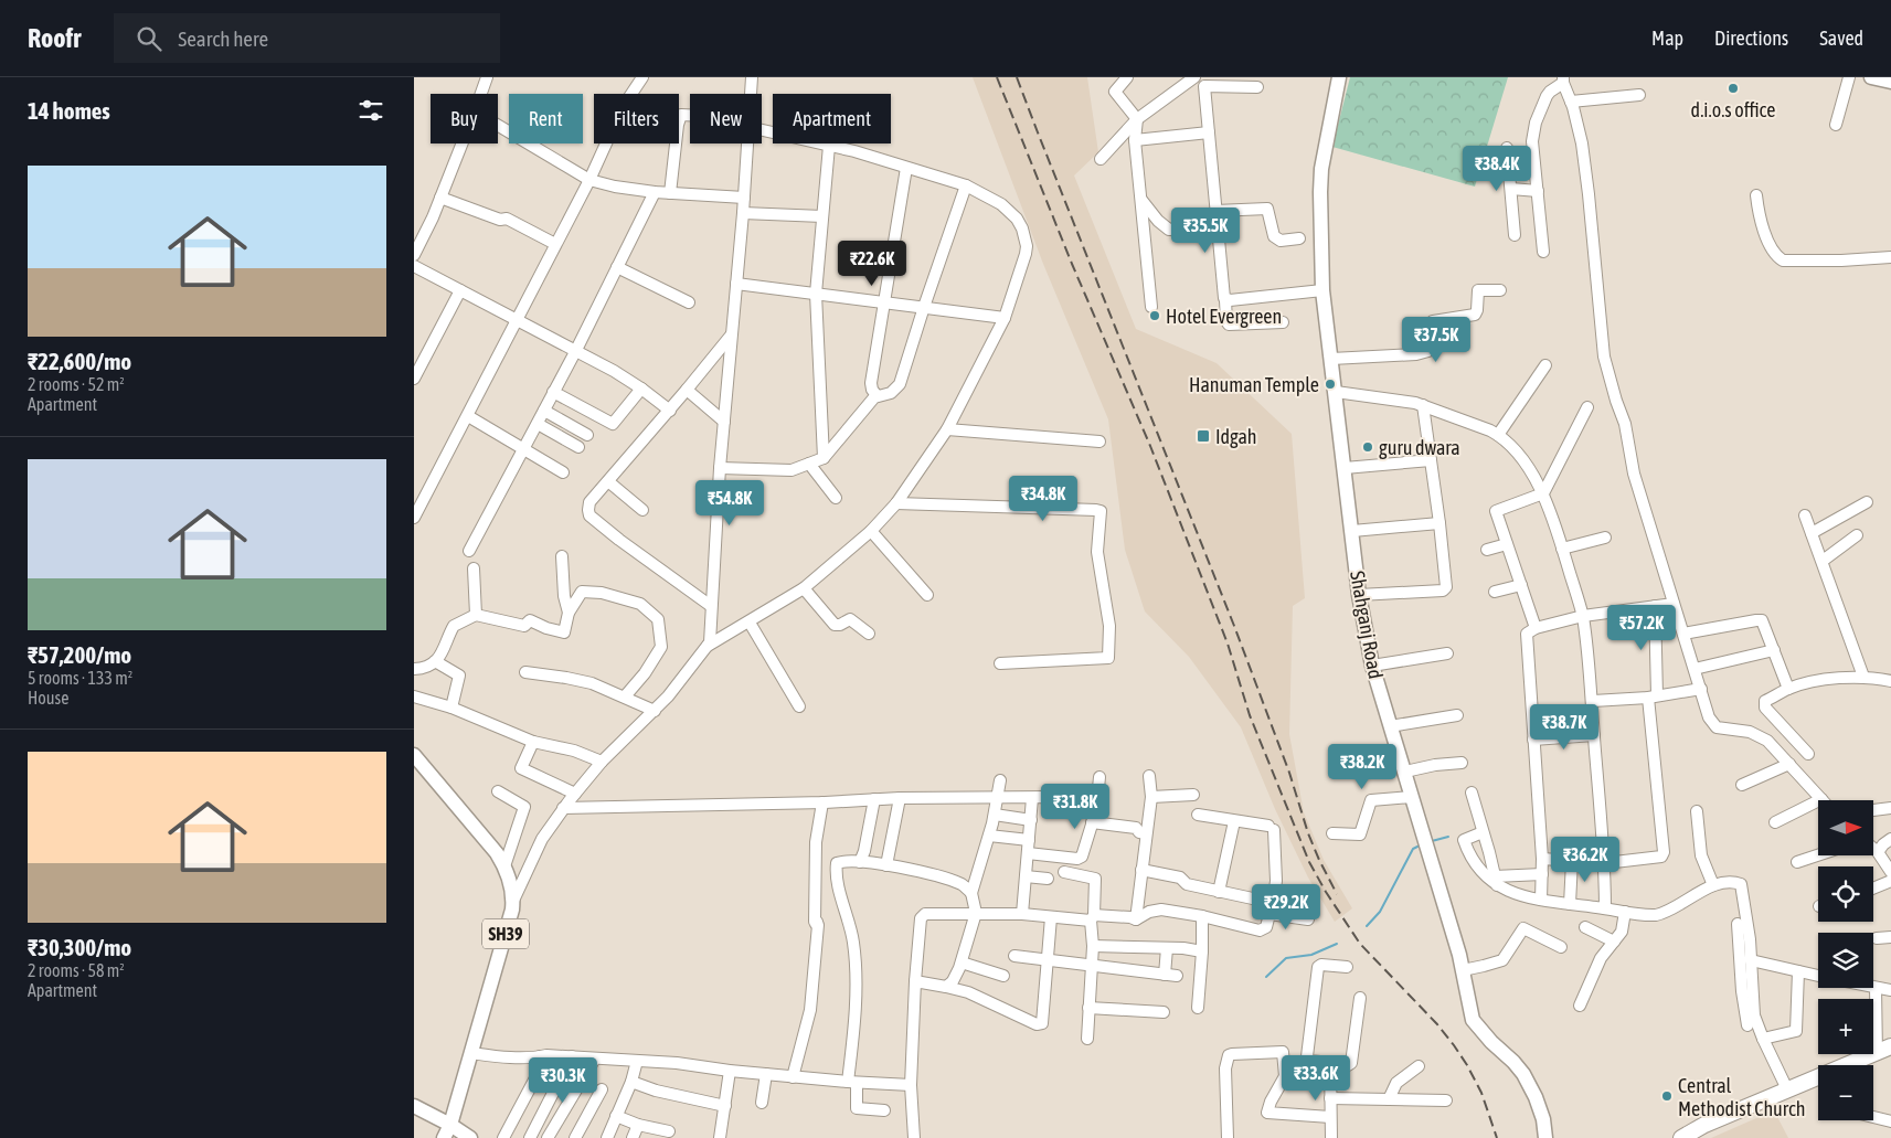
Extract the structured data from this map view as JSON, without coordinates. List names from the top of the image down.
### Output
{
  "streets": {
    "main road": ["Shahganj Road", "SH39"]
  },
  "places": {
    "other": [
      "d.i.o.s office",
      "Hotel Evergreen",
      "Hanuman Temple",
      "guru dwara",
      "Central Methodist Church"
    ],
    "transit": ["Idgah"]
  },
  "north": "right",
  "page": {
    "header": "Roofr",
    "search": "Search here",
    "nav": ["Map", "Directions", "Saved"],
    "heading": "14 homes",
    "chip": [
      "Buy",
      "Rent",
      "Filters",
      "New",
      "Apartment"
    ],
    "list": [
      {
        "name": "₹22,600/mo",
        "note": "2 rooms · 52 m² · Apartment"
      },
      {
        "name": "₹57,200/mo",
        "note": "5 rooms · 133 m² · House"
      },
      {
        "name": "₹30,300/mo",
        "note": "2 rooms · 58 m² · Apartment"
      }
    ],
    "price": [
      "₹38.4K",
      "₹35.5K",
      "₹22.6K",
      "₹37.5K",
      "₹34.8K",
      "₹54.8K",
      "₹57.2K",
      "₹38.7K",
      "₹38.2K",
      "₹31.8K",
      "₹36.2K",
      "₹29.2K",
      "₹33.6K",
      "₹30.3K"
    ],
    "map_buttons": ["+", "−"]
  }
}
